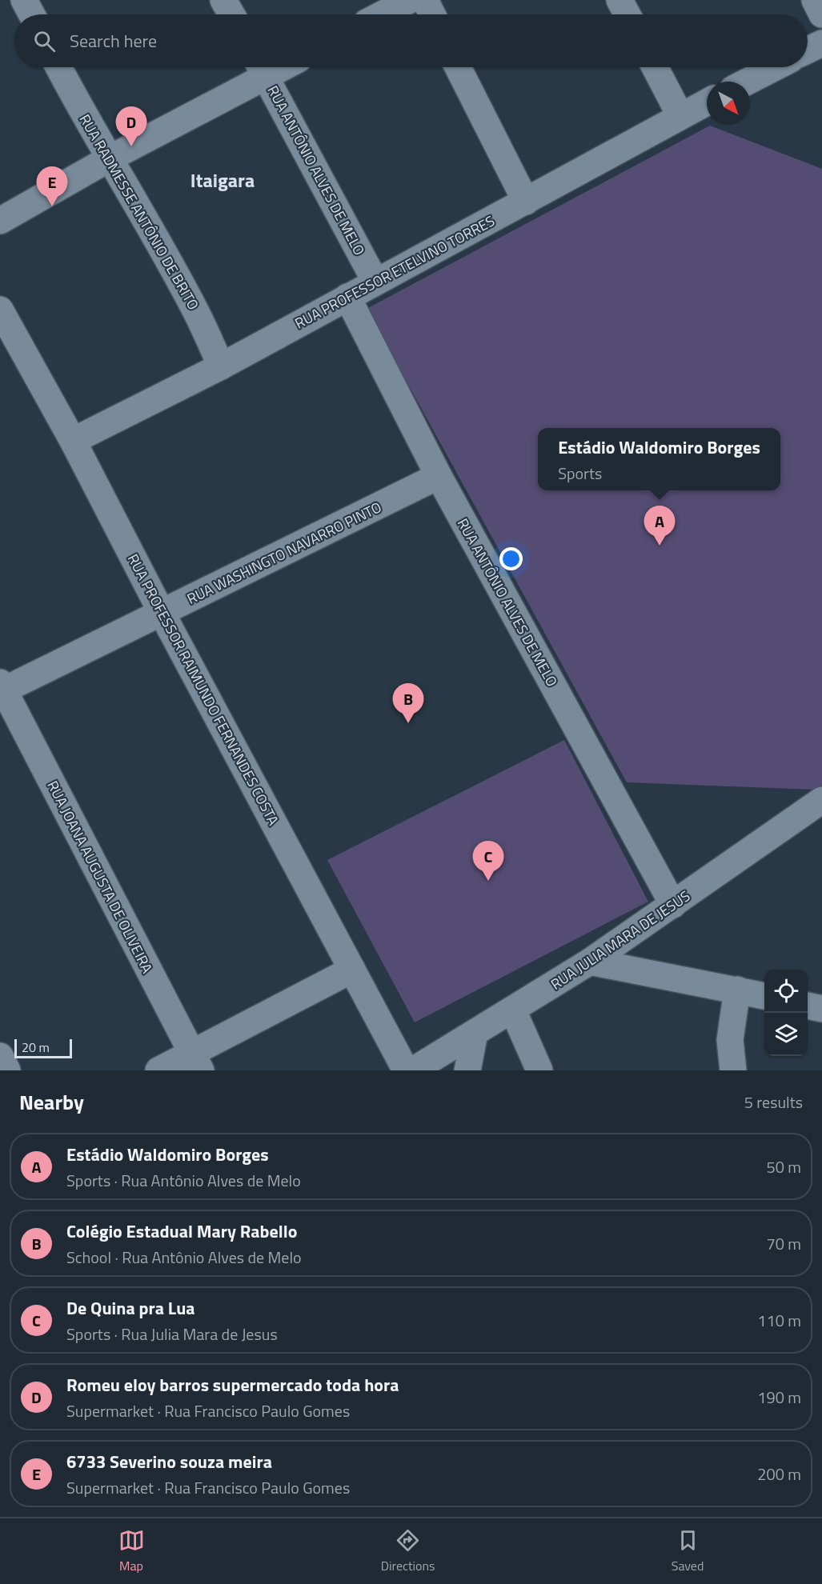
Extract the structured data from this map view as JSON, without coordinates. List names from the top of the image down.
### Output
{
  "streets": {
    "street": [
      "RUA ANTÔNIO ALVES DE MELO",
      "RUA RADMESSE ANTÔNIO DE BRITO",
      "RUA PROFESSOR ETELVINO TORRES",
      "RUA WASHINGTO NAVARRO PINTO",
      "RUA PROFESSOR RAIMUNDO FERNANDES COSTA",
      "RUA JOANA AUGUSTA DE OLIVEIRA",
      "RUA JULIA MARA DE JESUS"
    ]
  },
  "crossings": [
    ["RUA ANTÔNIO ALVES DE MELO", "RUA PROFESSOR ETELVINO TORRES"],
    ["RUA ANTÔNIO ALVES DE MELO", "RUA WASHINGTO NAVARRO PINTO"],
    ["RUA ANTÔNIO ALVES DE MELO", "RUA JULIA MARA DE JESUS"],
    ["RUA RADMESSE ANTÔNIO DE BRITO", "RUA PROFESSOR ETELVINO TORRES"],
    ["RUA PROFESSOR ETELVINO TORRES", "RUA PROFESSOR RAIMUNDO FERNANDES COSTA"],
    ["RUA WASHINGTO NAVARRO PINTO", "RUA PROFESSOR RAIMUNDO FERNANDES COSTA"],
    ["RUA WASHINGTO NAVARRO PINTO", "RUA JOANA AUGUSTA DE OLIVEIRA"]
  ],
  "districts": ["Itaigara"],
  "scale_bar": "20 m",
  "north": "bottom right",
  "page": {
    "search": "Search here",
    "pins": [
      "D",
      "E",
      "A",
      "B",
      "C"
    ],
    "popup": ["Estádio Waldomiro Borges", "Sports"],
    "scale": "20 m",
    "heading": ["Nearby", "5 results"],
    "list": [
      {
        "mark": "A",
        "name": "Estádio Waldomiro Borges",
        "note": "Sports · Rua Antônio Alves de Melo",
        "value": "50 m"
      },
      {
        "mark": "B",
        "name": "Colégio Estadual Mary Rabello",
        "note": "School · Rua Antônio Alves de Melo",
        "value": "70 m"
      },
      {
        "mark": "C",
        "name": "De Quina pra Lua",
        "note": "Sports · Rua Julia Mara de Jesus",
        "value": "110 m"
      },
      {
        "mark": "D",
        "name": "Romeu eloy barros supermercado toda hora",
        "note": "Supermarket · Rua Francisco Paulo Gomes",
        "value": "190 m"
      },
      {
        "mark": "E",
        "name": "6733 Severino souza meira",
        "note": "Supermarket · Rua Francisco Paulo Gomes",
        "value": "200 m"
      }
    ],
    "nav": ["Map", "Directions", "Saved"]
  }
}
